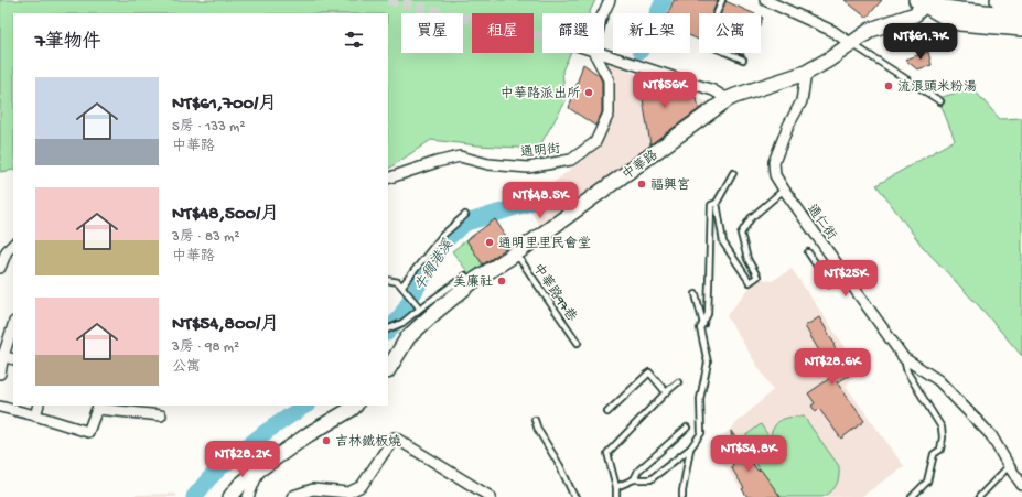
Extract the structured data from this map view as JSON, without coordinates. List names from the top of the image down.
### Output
{
  "streets": {
    "street": ["通明街", "中華路", "通仁街"],
    "lane": ["中華路97巷"]
  },
  "crossings": [
    ["中華路", "通仁街"],
    ["中華路", "中華路97巷"]
  ],
  "water": ["牛稠港溪"],
  "places": [
    "流浪頭米粉湯",
    "中華路派出所",
    "福興宮",
    "通明里里民會堂",
    "美廉社",
    "吉林鐵板燒"
  ],
  "page": {
    "chip": [
      "買屋",
      "租屋",
      "篩選",
      "新上架",
      "公寓"
    ],
    "heading": "7筆物件",
    "price": [
      "NT$61.7K",
      "NT$56K",
      "NT$48.5K",
      "NT$25K",
      "NT$28.6K",
      "NT$54.8K",
      "NT$28.2K"
    ],
    "list": [
      {
        "name": "NT$61,700/月",
        "note": "5房 · 133 m² · 中華路"
      },
      {
        "name": "NT$48,500/月",
        "note": "3房 · 83 m² · 中華路"
      },
      {
        "name": "NT$54,800/月",
        "note": "3房 · 98 m² · 公寓"
      }
    ]
  }
}
